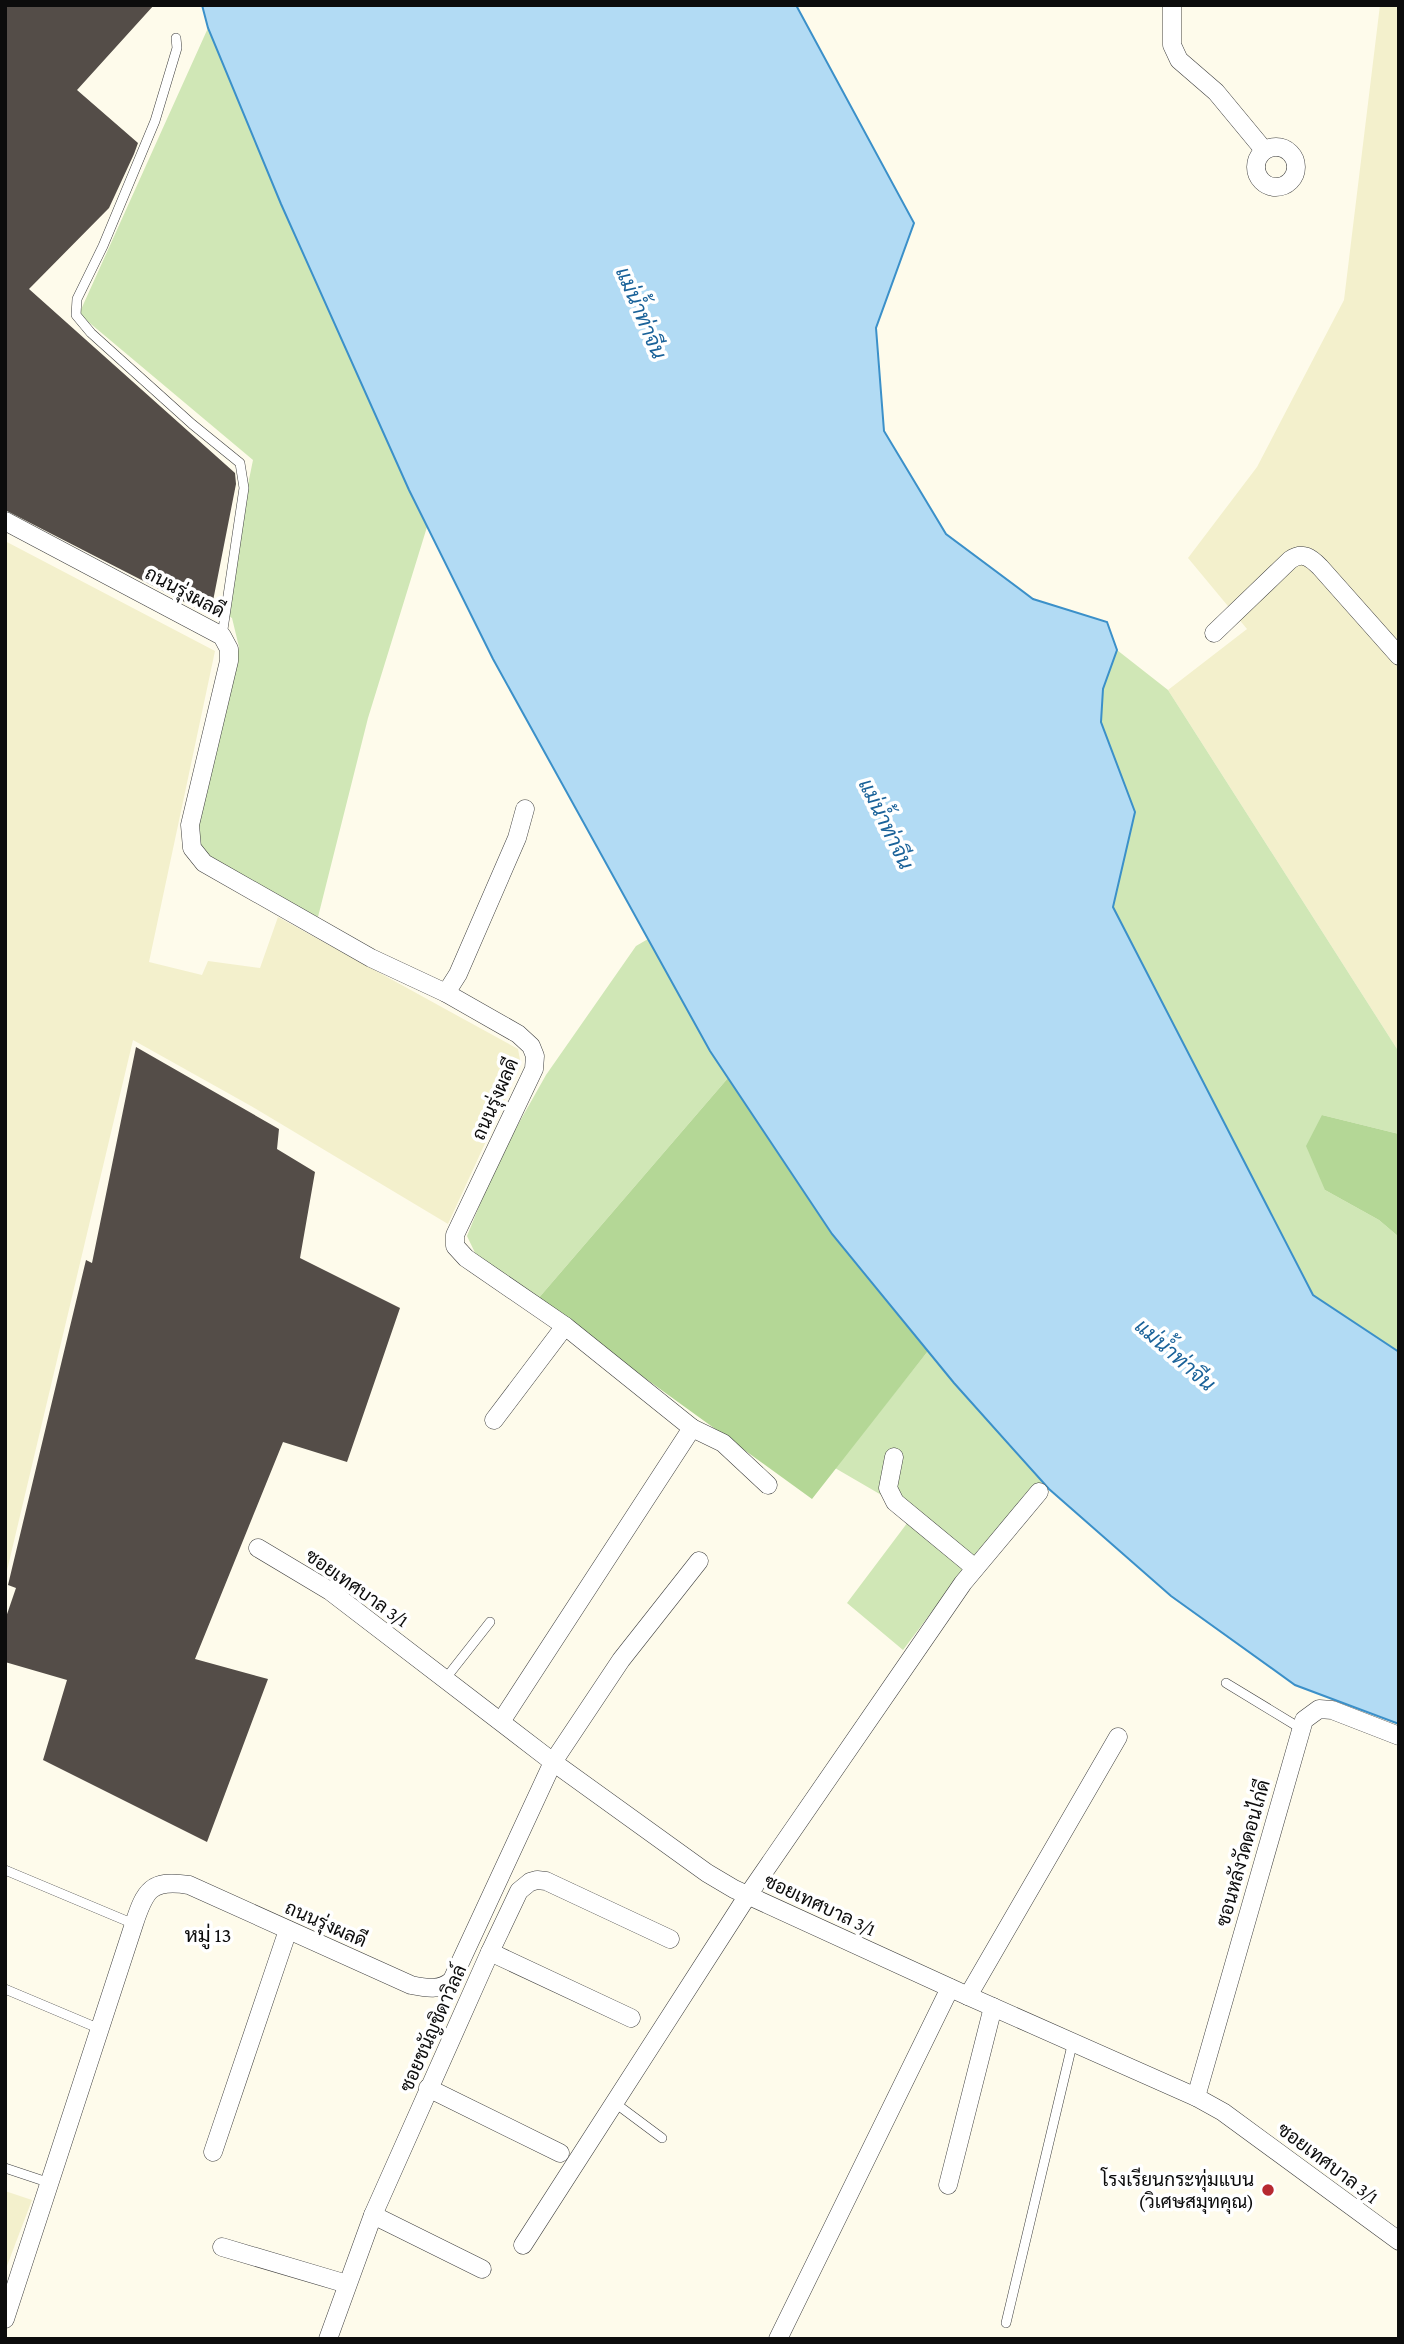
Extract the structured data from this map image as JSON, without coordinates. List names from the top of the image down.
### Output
{
  "streets": {
    "street": [
      "ถนนรุ่งผลดี",
      "ซอยเทศบาล 3/1",
      "ซอนหลังวัดดอนไก่ดี",
      "ซอยชนัญชิดาวิลล์"
    ]
  },
  "crossings": [
    ["ถนนรุ่งผลดี", "ซอยเทศบาล 3/1"],
    ["ซอยเทศบาล 3/1", "ซอนหลังวัดดอนไก่ดี"]
  ],
  "districts": ["หมู่ 13"],
  "water": ["แม่น้ำท่าจีน"],
  "places": ["โรงเรียนกระทุ่มแบน (วิเศษสมุทคุณ)"]
}
